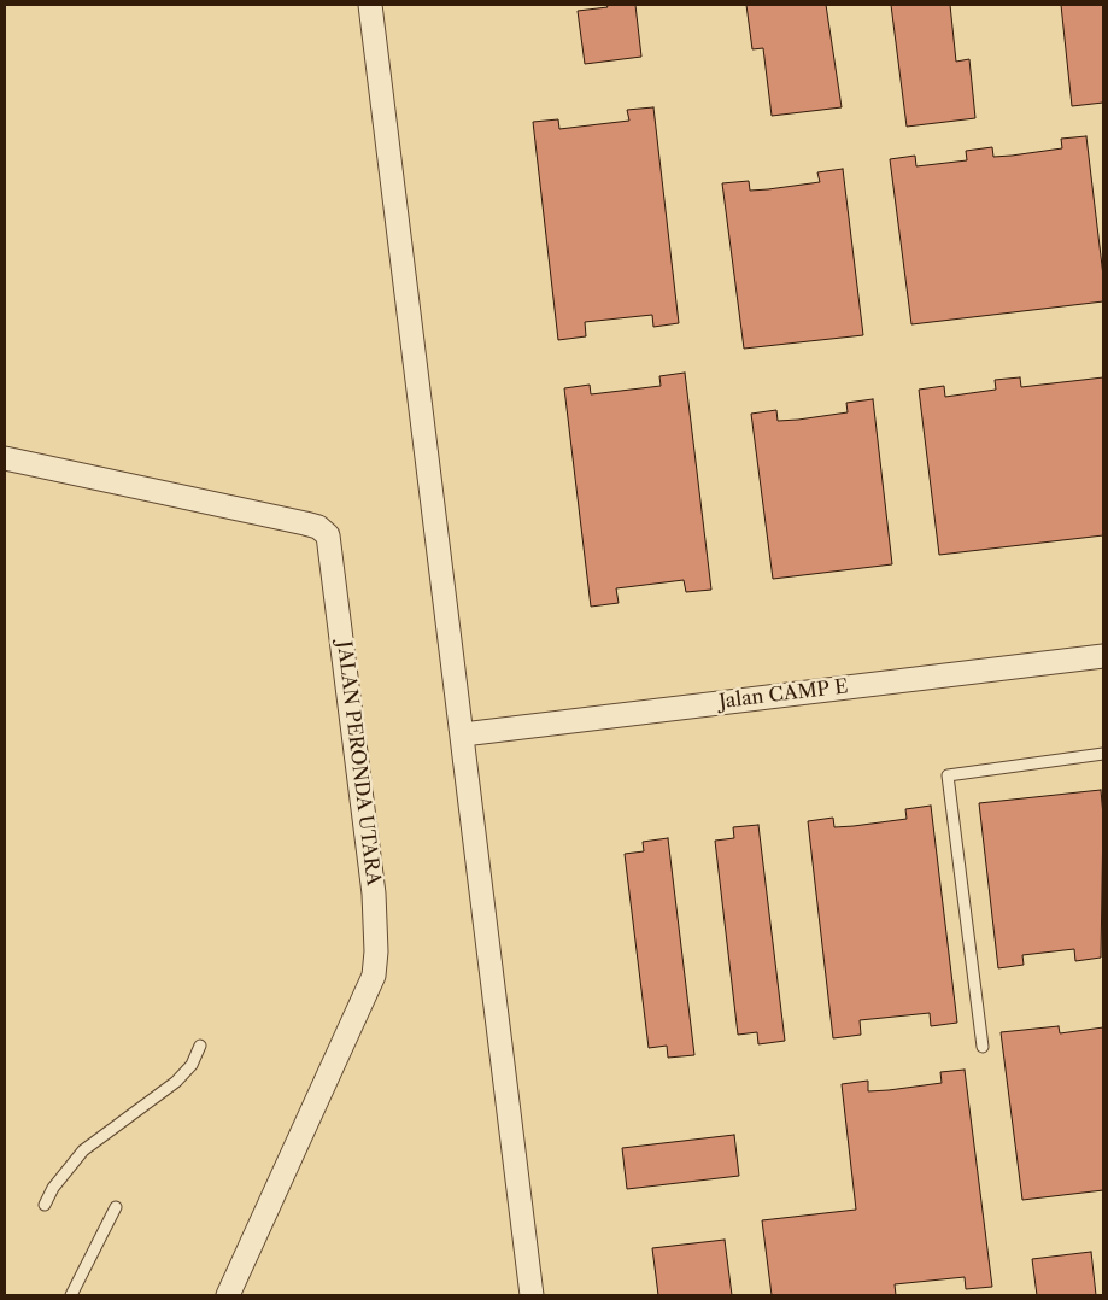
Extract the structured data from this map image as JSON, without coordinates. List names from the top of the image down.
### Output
{
  "streets": {
    "street": ["Jalan CAMP E", "JALAN PERONDA UTARA"]
  }
}
